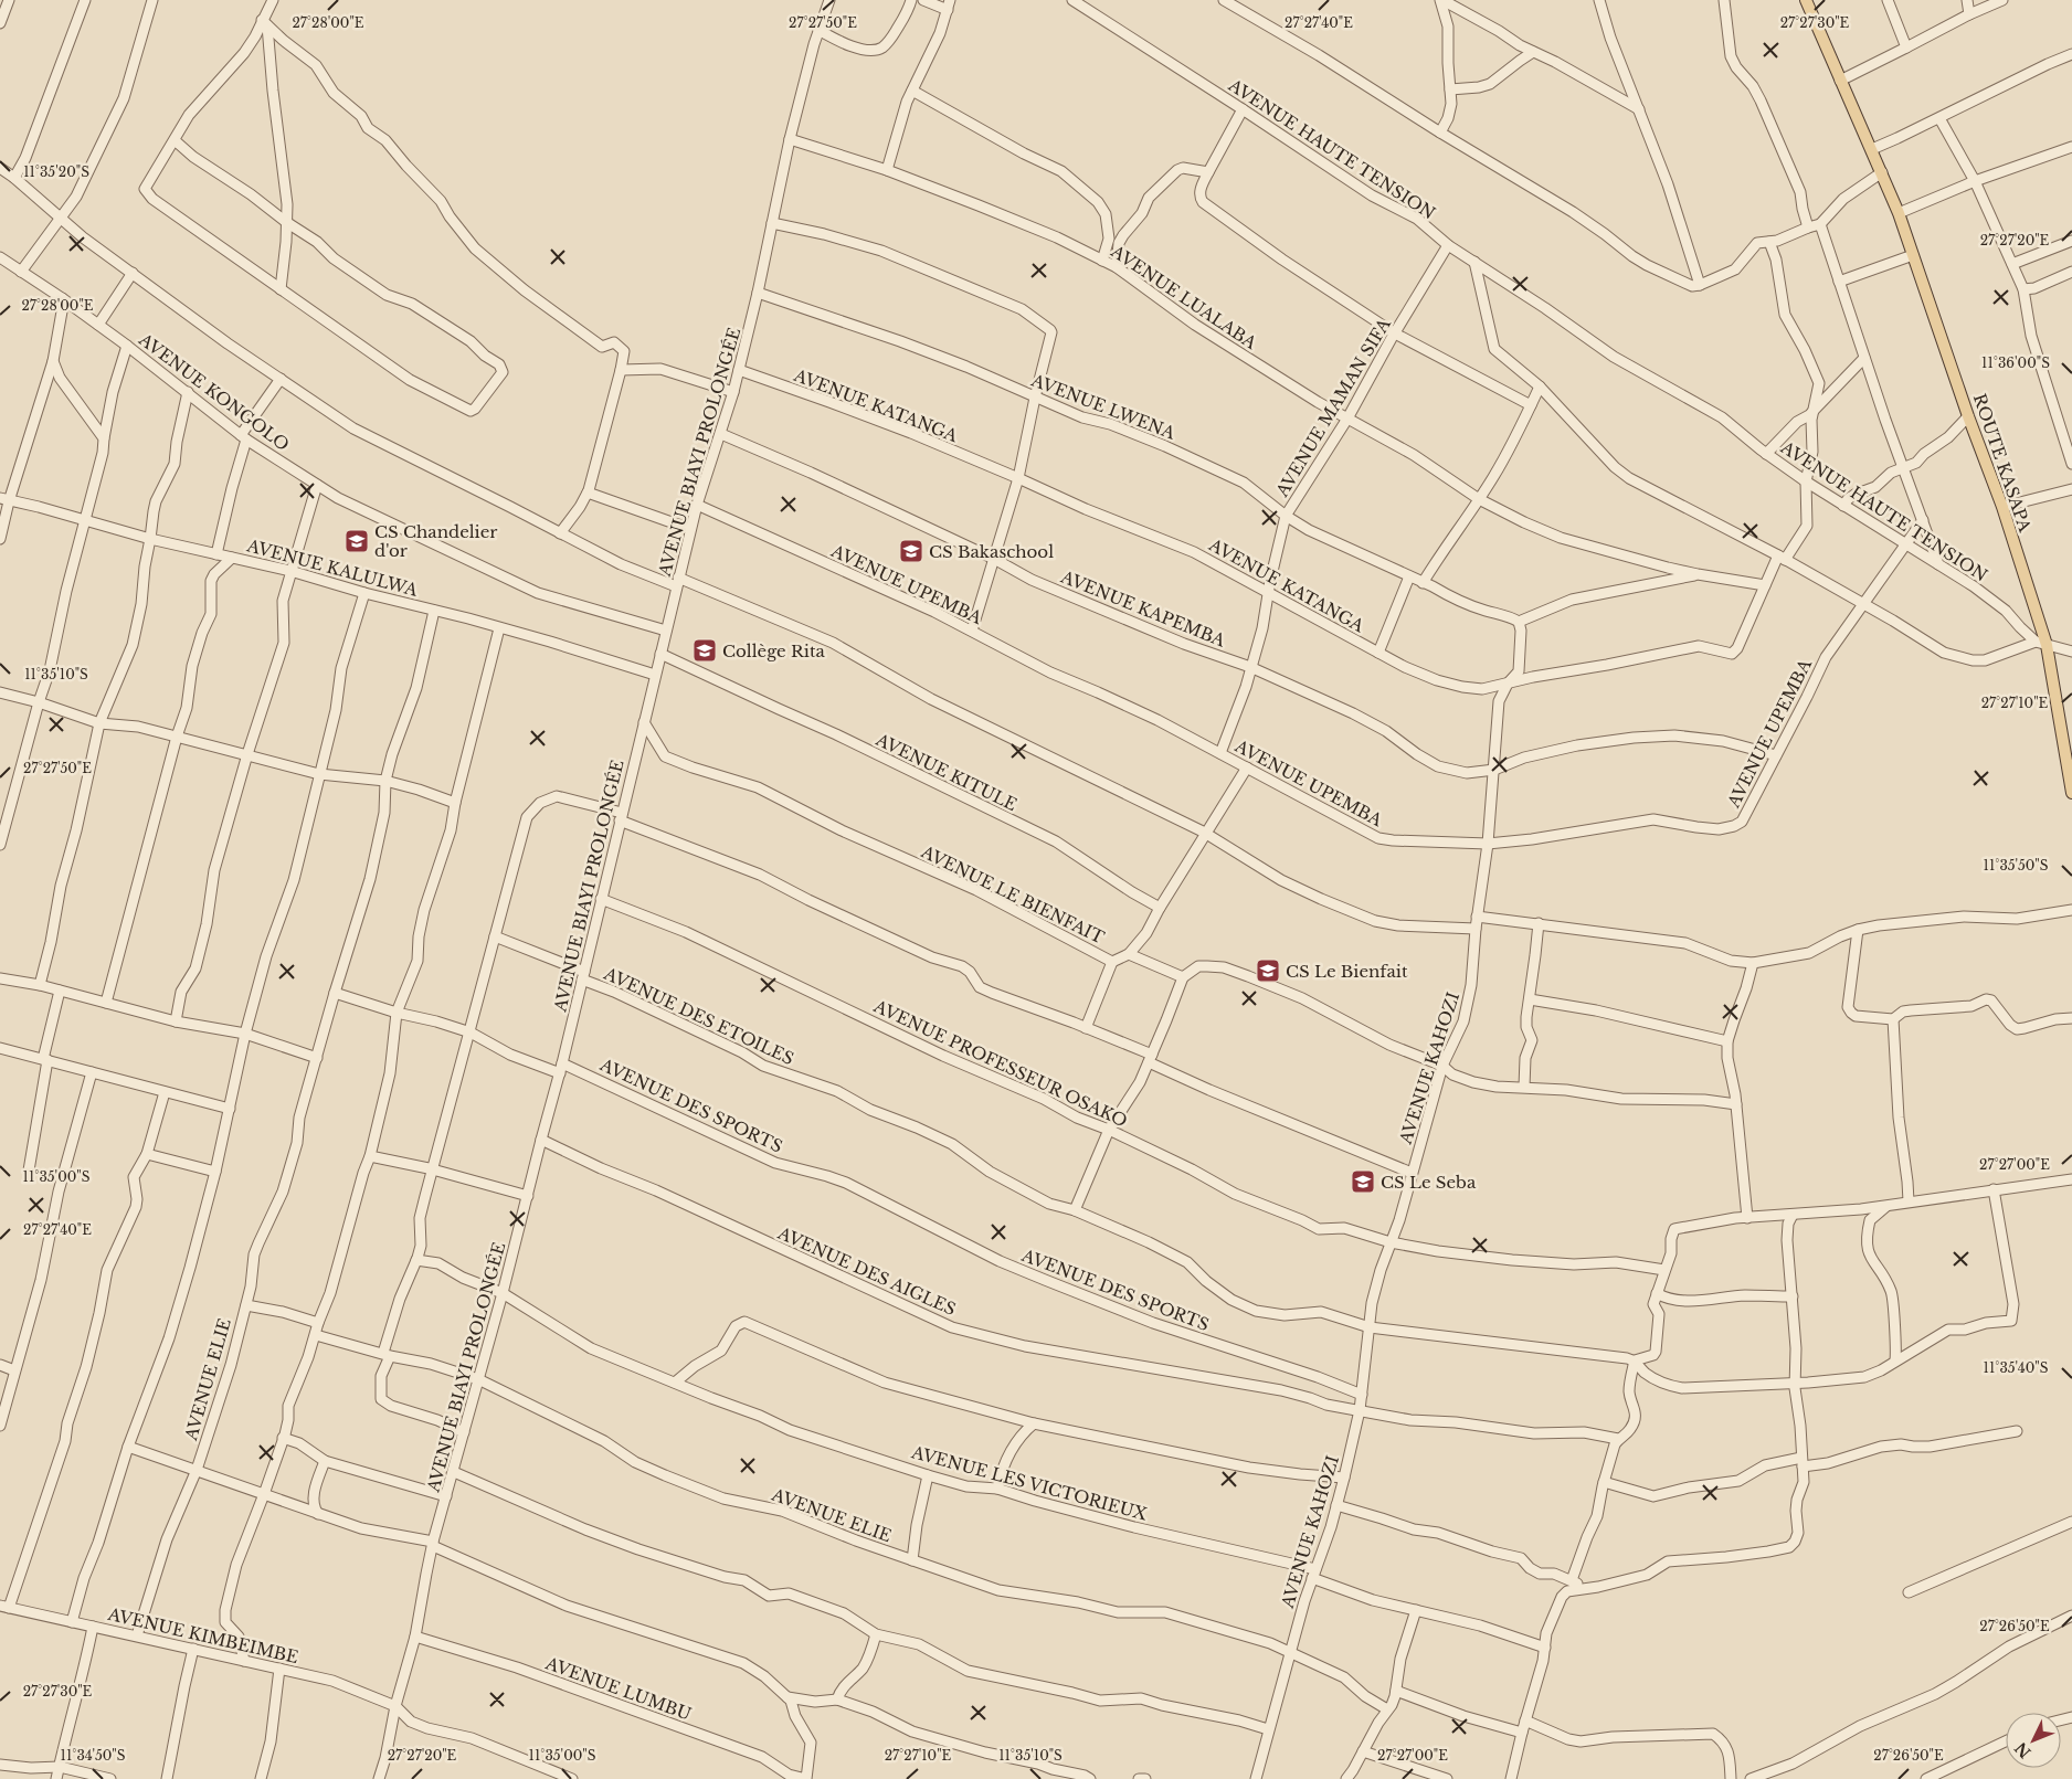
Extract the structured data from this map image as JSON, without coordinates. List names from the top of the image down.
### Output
{
  "streets": {
    "main road": ["ROUTE KASAPA"],
    "street": [
      "AVENUE HAUTE TENSION",
      "AVENUE LUALABA",
      "AVENUE KONGOLO",
      "AVENUE KATANGA",
      "AVENUE LWENA",
      "AVENUE MAMAN SIFA",
      "AVENUE BIAYI PROLONGÉE",
      "AVENUE KALULWA",
      "AVENUE UPEMBA",
      "AVENUE KAPEMBA",
      "AVENUE KITULE",
      "AVENUE LE BIENFAIT",
      "AVENUE DES ETOILES",
      "AVENUE PROFESSEUR OSAKO",
      "AVENUE KAHOZI",
      "AVENUE DES SPORTS",
      "AVENUE DES AIGLES",
      "AVENUE ELIE",
      "AVENUE LES VICTORIEUX",
      "AVENUE KIMBEIMBE",
      "AVENUE LUMBU"
    ]
  },
  "crossings": [
    ["AVENUE HAUTE TENSION", "AVENUE KATANGA"],
    ["AVENUE HAUTE TENSION", "AVENUE MAMAN SIFA"],
    ["AVENUE HAUTE TENSION", "ROUTE KASAPA"],
    ["AVENUE HAUTE TENSION", "AVENUE UPEMBA"],
    ["AVENUE LUALABA", "AVENUE KATANGA"],
    ["AVENUE LUALABA", "AVENUE MAMAN SIFA"],
    ["AVENUE LUALABA", "AVENUE BIAYI PROLONGÉE"],
    ["AVENUE KONGOLO", "AVENUE BIAYI PROLONGÉE"],
    ["AVENUE KATANGA", "AVENUE MAMAN SIFA"],
    ["AVENUE KATANGA", "AVENUE BIAYI PROLONGÉE"],
    ["AVENUE KATANGA", "AVENUE KAHOZI"],
    ["AVENUE LWENA", "AVENUE MAMAN SIFA"],
    ["AVENUE LWENA", "AVENUE BIAYI PROLONGÉE"],
    ["AVENUE MAMAN SIFA", "AVENUE UPEMBA"],
    ["AVENUE MAMAN SIFA", "AVENUE KAPEMBA"],
    ["AVENUE BIAYI PROLONGÉE", "AVENUE KALULWA"],
    ["AVENUE BIAYI PROLONGÉE", "AVENUE UPEMBA"],
    ["AVENUE BIAYI PROLONGÉE", "AVENUE KAPEMBA"],
    ["AVENUE BIAYI PROLONGÉE", "AVENUE KITULE"],
    ["AVENUE BIAYI PROLONGÉE", "AVENUE LE BIENFAIT"],
    ["AVENUE BIAYI PROLONGÉE", "AVENUE DES ETOILES"],
    ["AVENUE BIAYI PROLONGÉE", "AVENUE PROFESSEUR OSAKO"],
    ["AVENUE BIAYI PROLONGÉE", "AVENUE DES SPORTS"],
    ["AVENUE BIAYI PROLONGÉE", "AVENUE DES AIGLES"],
    ["AVENUE BIAYI PROLONGÉE", "AVENUE ELIE"],
    ["AVENUE BIAYI PROLONGÉE", "AVENUE LES VICTORIEUX"],
    ["AVENUE BIAYI PROLONGÉE", "AVENUE KIMBEIMBE"],
    ["AVENUE BIAYI PROLONGÉE", "AVENUE LUMBU"],
    ["AVENUE UPEMBA", "AVENUE KAPEMBA"],
    ["AVENUE UPEMBA", "AVENUE KAHOZI"],
    ["AVENUE KAPEMBA", "AVENUE KAHOZI"],
    ["AVENUE DES ETOILES", "AVENUE KAHOZI"],
    ["AVENUE PROFESSEUR OSAKO", "AVENUE KAHOZI"],
    ["AVENUE KAHOZI", "AVENUE DES SPORTS"],
    ["AVENUE KAHOZI", "AVENUE DES AIGLES"],
    ["AVENUE KAHOZI", "AVENUE ELIE"],
    ["AVENUE KAHOZI", "AVENUE LES VICTORIEUX"],
    ["AVENUE ELIE", "AVENUE KIMBEIMBE"]
  ],
  "places": {
    "school or university": [
      "CS Chandelier d'or",
      "CS Bakaschool",
      "Collège Rita",
      "CS Le Bienfait",
      "CS Le Seba"
    ]
  },
  "north": "bottom left",
  "coordinates": [
    "27°28'00\"E",
    "27°27'50\"E",
    "27°27'40\"E",
    "27°27'30\"E",
    "11°35'20\"S",
    "27°27'20\"E",
    "11°36'00\"S",
    "11°35'10\"S",
    "27°27'10\"E",
    "11°35'50\"S",
    "27°27'00\"E",
    "11°35'00\"S",
    "11°35'40\"S",
    "27°26'50\"E",
    "11°34'50\"S"
  ]
}
